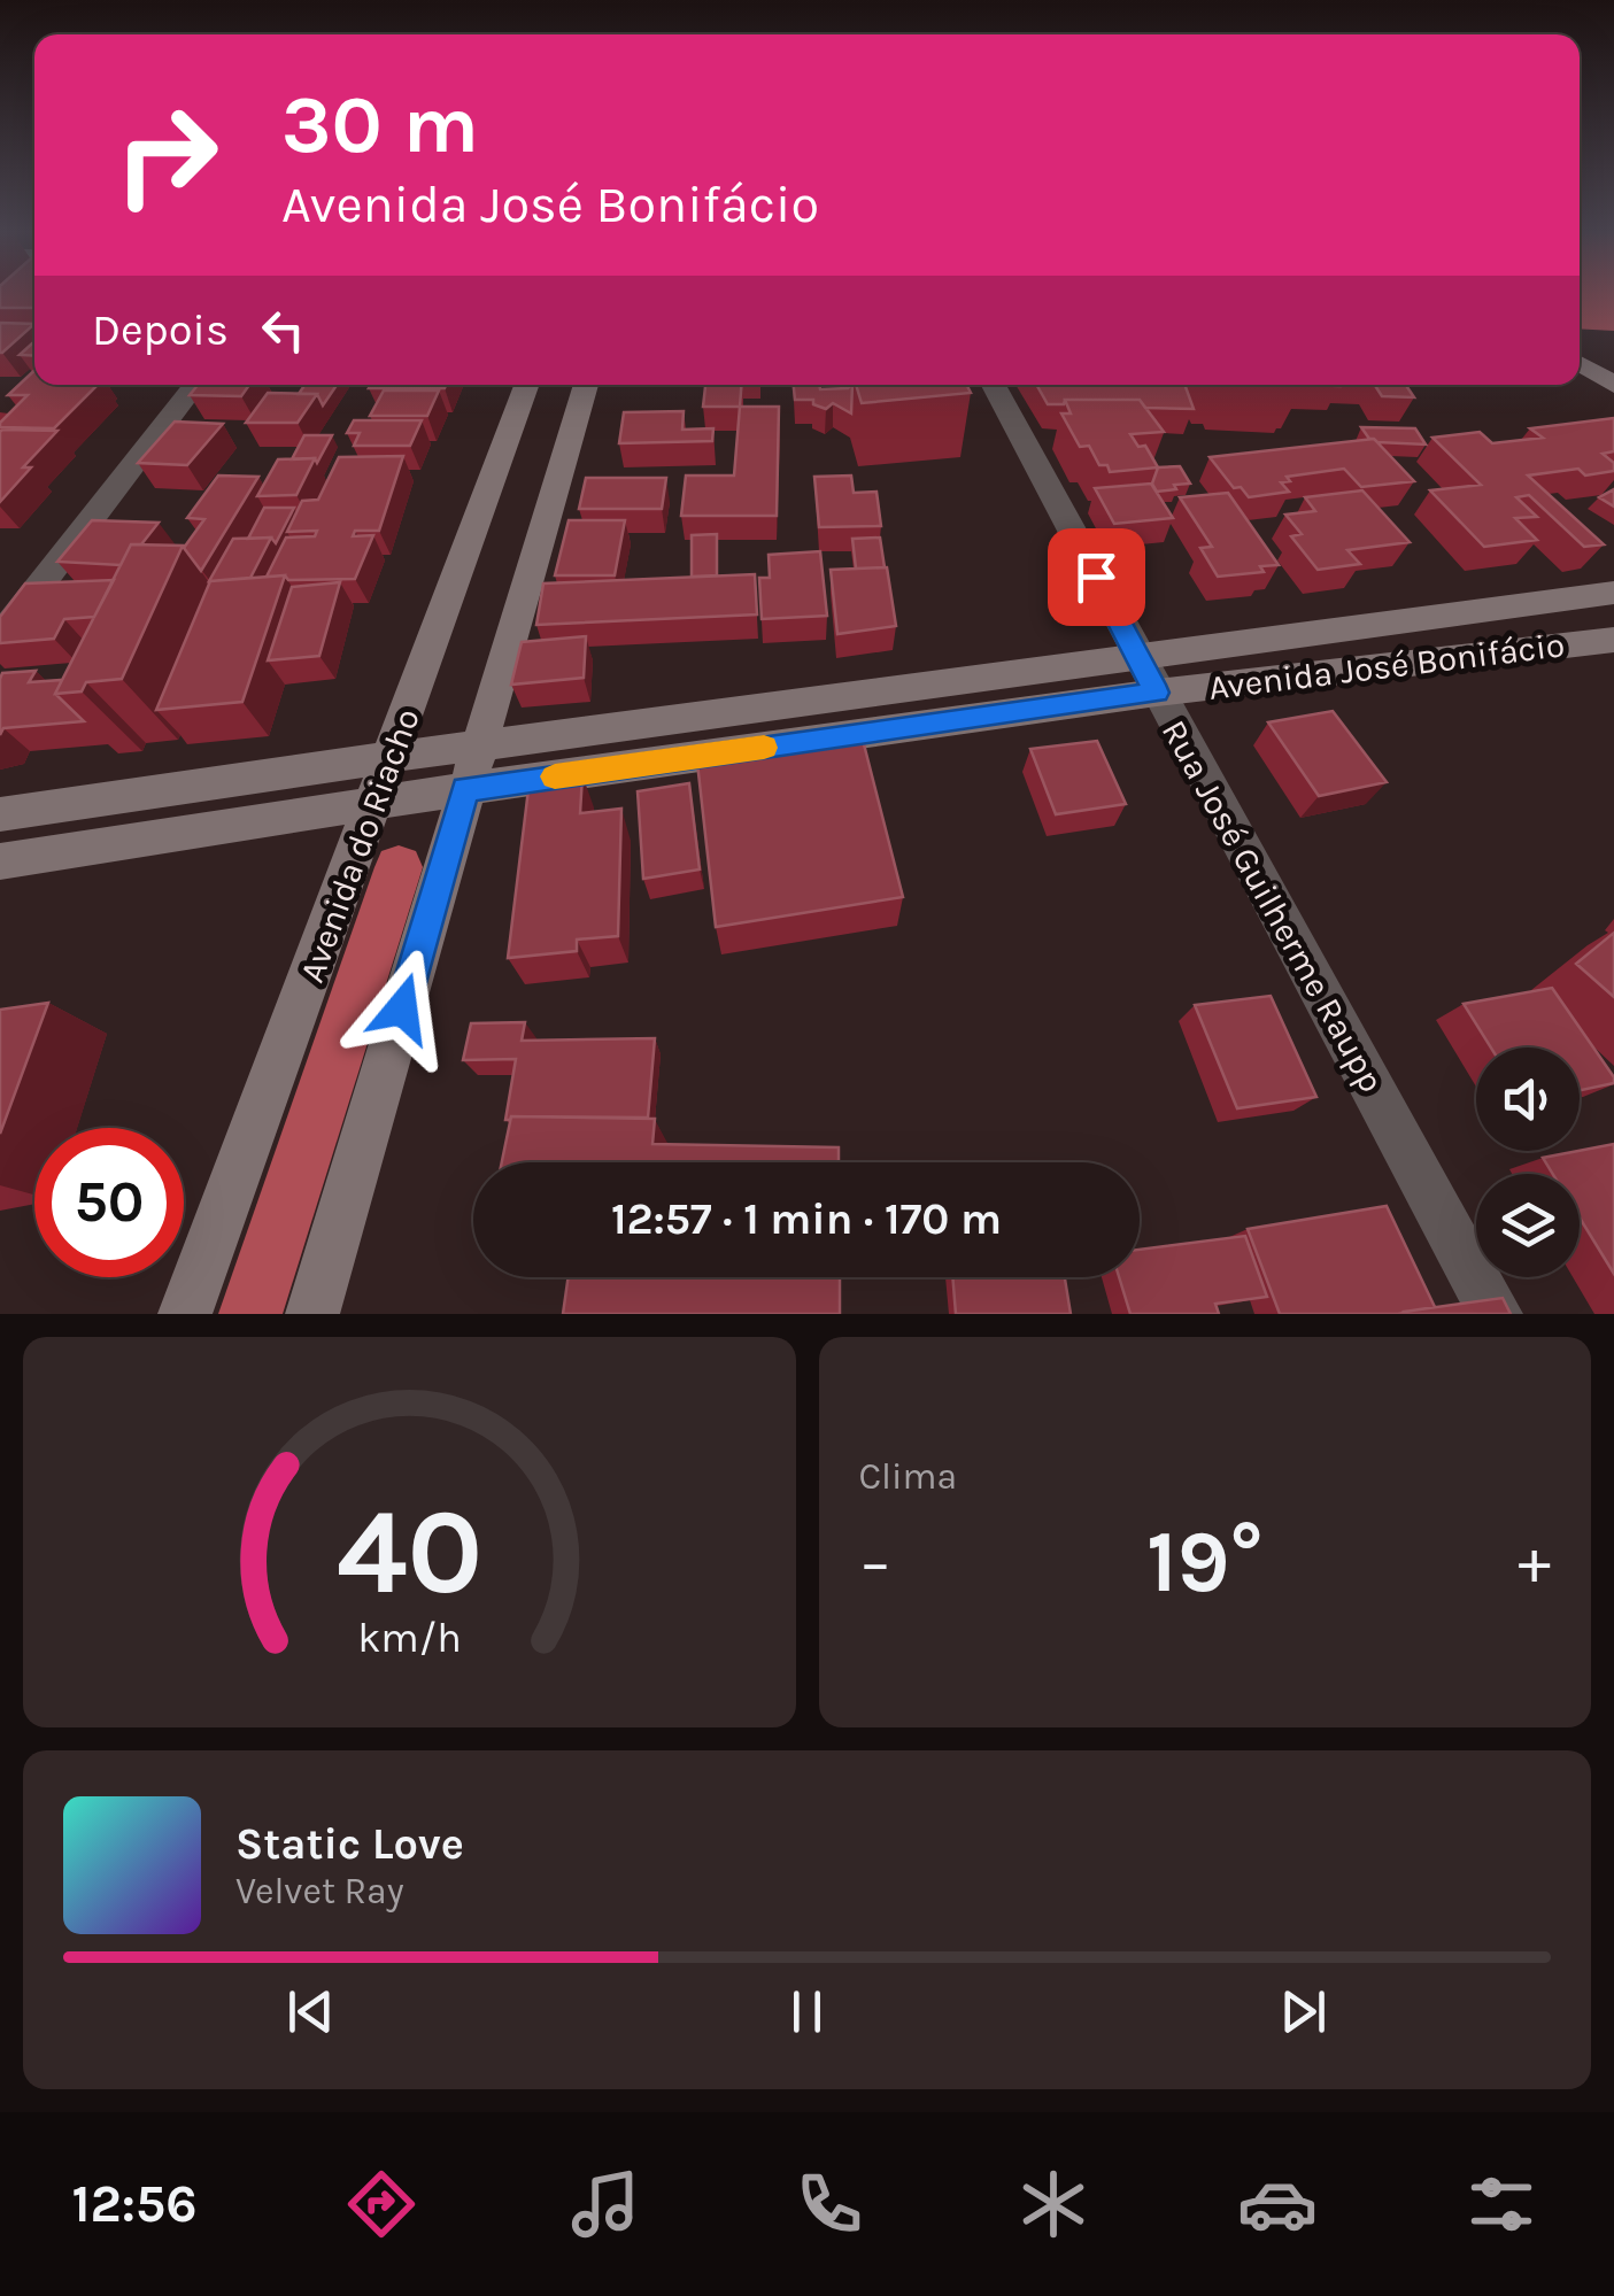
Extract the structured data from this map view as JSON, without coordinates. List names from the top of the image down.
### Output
{
  "streets": {
    "street": ["Avenida José Bonifácio", "Avenida do Riacho", "Rua José Guilherme Raupp"]
  },
  "crossings": [
    ["Avenida José Bonifácio", "Avenida do Riacho"],
    ["Avenida José Bonifácio", "Rua José Guilherme Raupp"]
  ],
  "page": {
    "turn": ["30 m", "Avenida José Bonifácio"],
    "then": "Depois",
    "limit": "50",
    "trip": "12:57 · 1 min · 170 m",
    "tile": "Clima",
    "heat": ["−", "19°", "+"],
    "song": ["Static Love", "Velvet Ray"],
    "tabs": "12:56",
    "gauge": ["40", "km/h"]
  }
}
